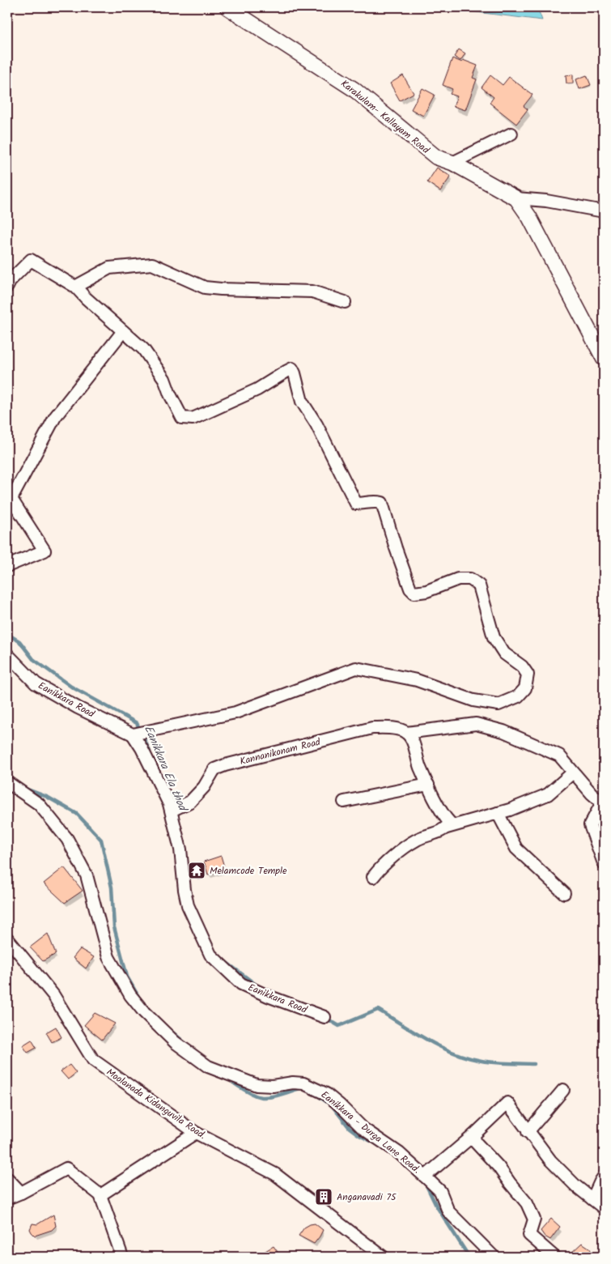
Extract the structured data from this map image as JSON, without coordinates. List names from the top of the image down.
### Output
{
  "streets": {
    "street": [
      "Karakulam- Kallayam Road",
      "Eanikkara Road",
      "Kannanikonam Road",
      "Moolanada Kidanguvila Road.",
      "Eanikkara - Durga Lane Road."
    ]
  },
  "crossings": [
    ["Eanikkara Road", "Kannanikonam Road"]
  ],
  "water": ["Eanikkara Ela thod"],
  "places": {
    "temple": ["Melamcode Temple"],
    "building": ["Anganavadi 75"]
  }
}
